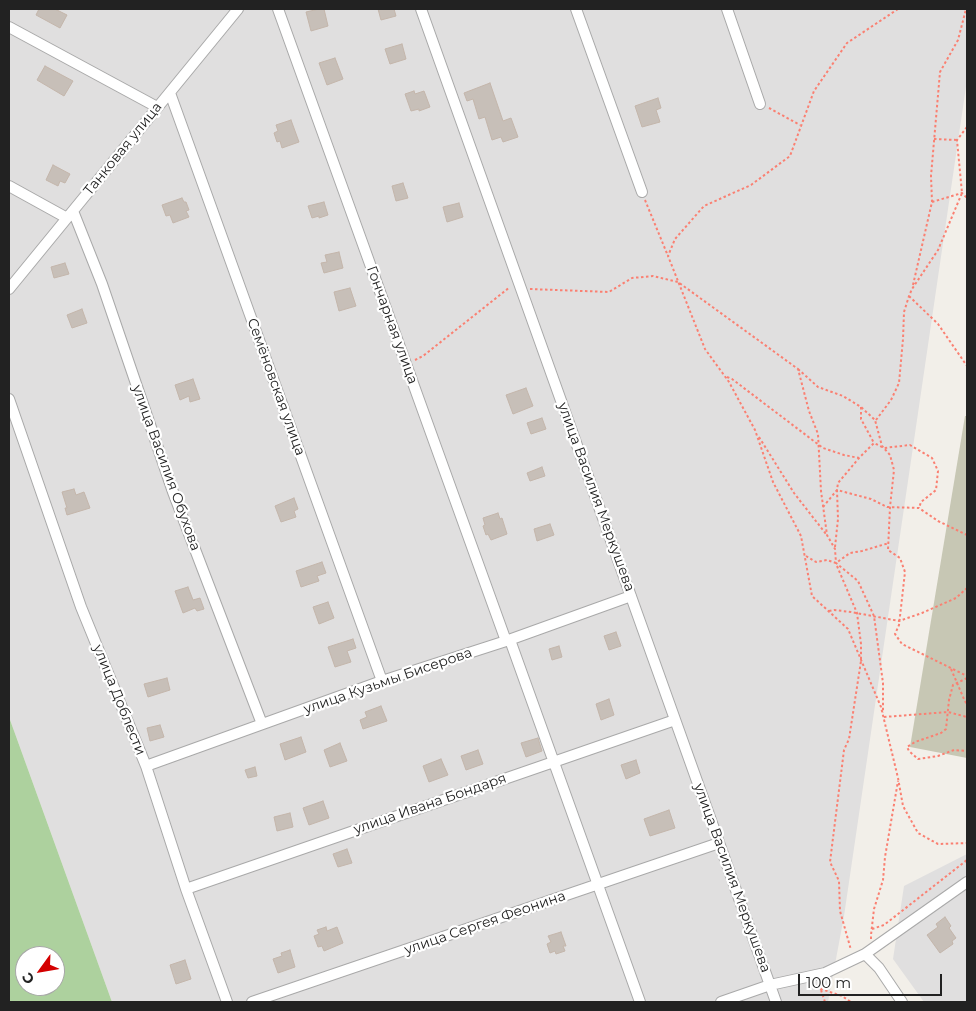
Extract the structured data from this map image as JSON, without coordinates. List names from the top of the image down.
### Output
{
  "streets": {
    "street": [
      "Танковая улица",
      "Гончарная улица",
      "Семёновская улица",
      "улица Василия Обухова",
      "улица Василия Меркушева",
      "улица Кузьмы Бисерова",
      "улица Доблести",
      "улица Ивана Бондаря",
      "улица Сергея Феонина"
    ]
  },
  "crossings": [
    ["Танковая улица", "Семёновская улица"],
    ["Танковая улица", "улица Василия Обухова"],
    ["Гончарная улица", "улица Кузьмы Бисерова"],
    ["Гончарная улица", "улица Ивана Бондаря"],
    ["Гончарная улица", "улица Сергея Феонина"],
    ["Семёновская улица", "улица Кузьмы Бисерова"],
    ["улица Василия Обухова", "улица Кузьмы Бисерова"],
    ["улица Василия Меркушева", "улица Кузьмы Бисерова"],
    ["улица Василия Меркушева", "улица Ивана Бондаря"],
    ["улица Василия Меркушева", "улица Сергея Феонина"],
    ["улица Кузьмы Бисерова", "улица Доблести"],
    ["улица Доблести", "улица Ивана Бондаря"]
  ],
  "scale_bar": "100 m",
  "north": "bottom left"
}
